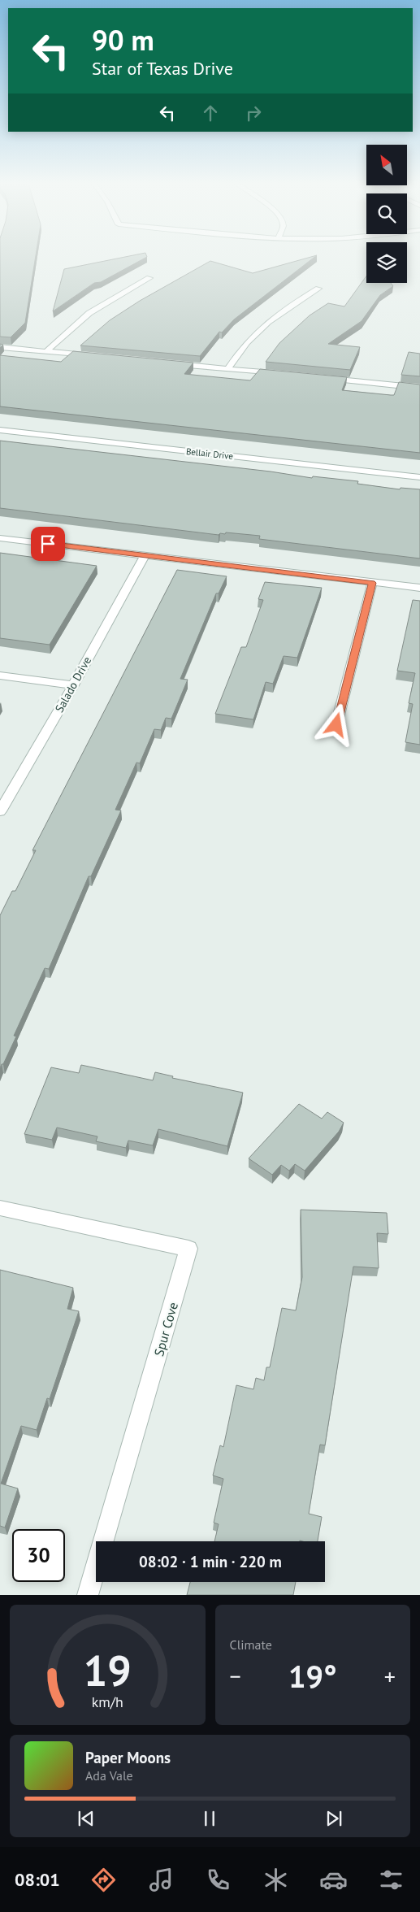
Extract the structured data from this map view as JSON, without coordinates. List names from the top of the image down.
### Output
{
  "streets": {
    "street": ["Bellair Drive", "Salado Drive", "Spur Cove"]
  },
  "north": "top left",
  "page": {
    "turn": ["90 m", "Star of Texas Drive"],
    "limit": "30",
    "trip": "08:02 · 1 min · 220 m",
    "tile": "Climate",
    "heat": ["−", "19°", "+"],
    "song": ["Paper Moons", "Ada Vale"],
    "tabs": "08:01",
    "gauge": ["19", "km/h"]
  }
}
